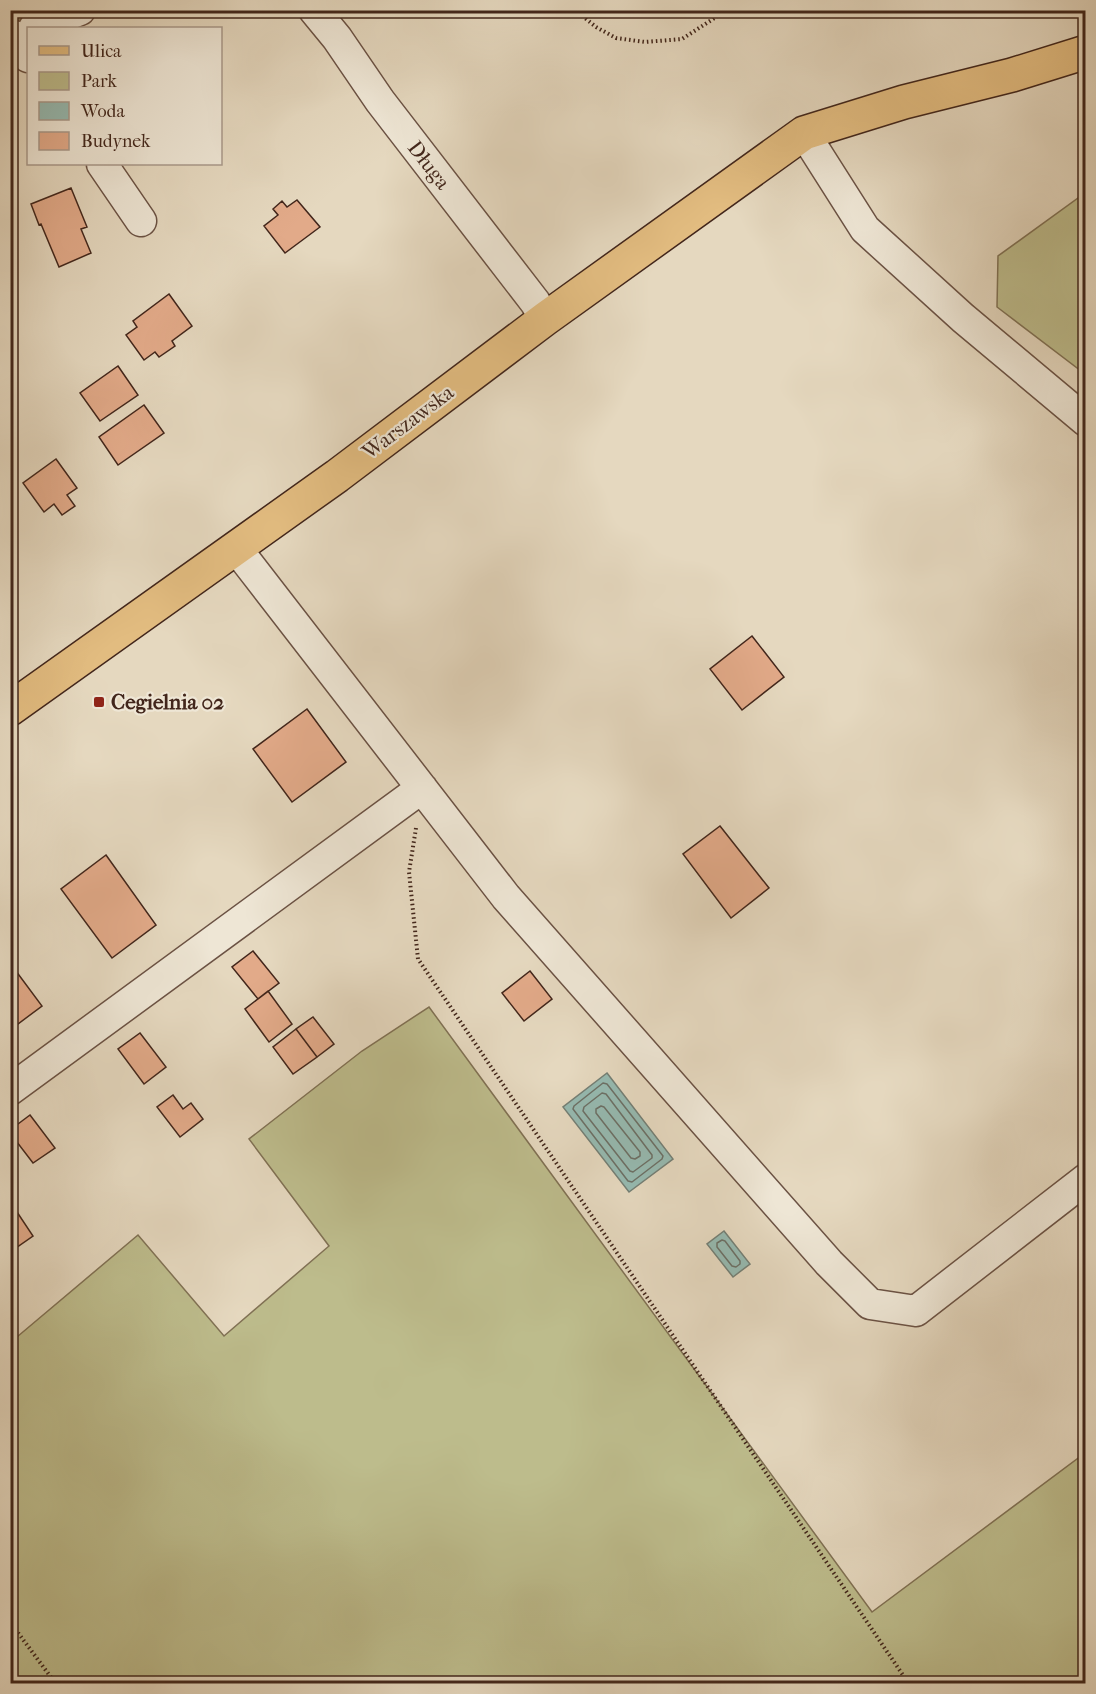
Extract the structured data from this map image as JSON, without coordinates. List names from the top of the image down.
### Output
{
  "streets": {
    "main road": ["Warszawska"],
    "street": ["Długa"]
  },
  "crossings": [
    ["Długa", "Warszawska"]
  ],
  "places": {
    "transit": ["Cegielnia 02"]
  },
  "legend": [
    "Ulica",
    "Park",
    "Woda",
    "Budynek"
  ]
}
